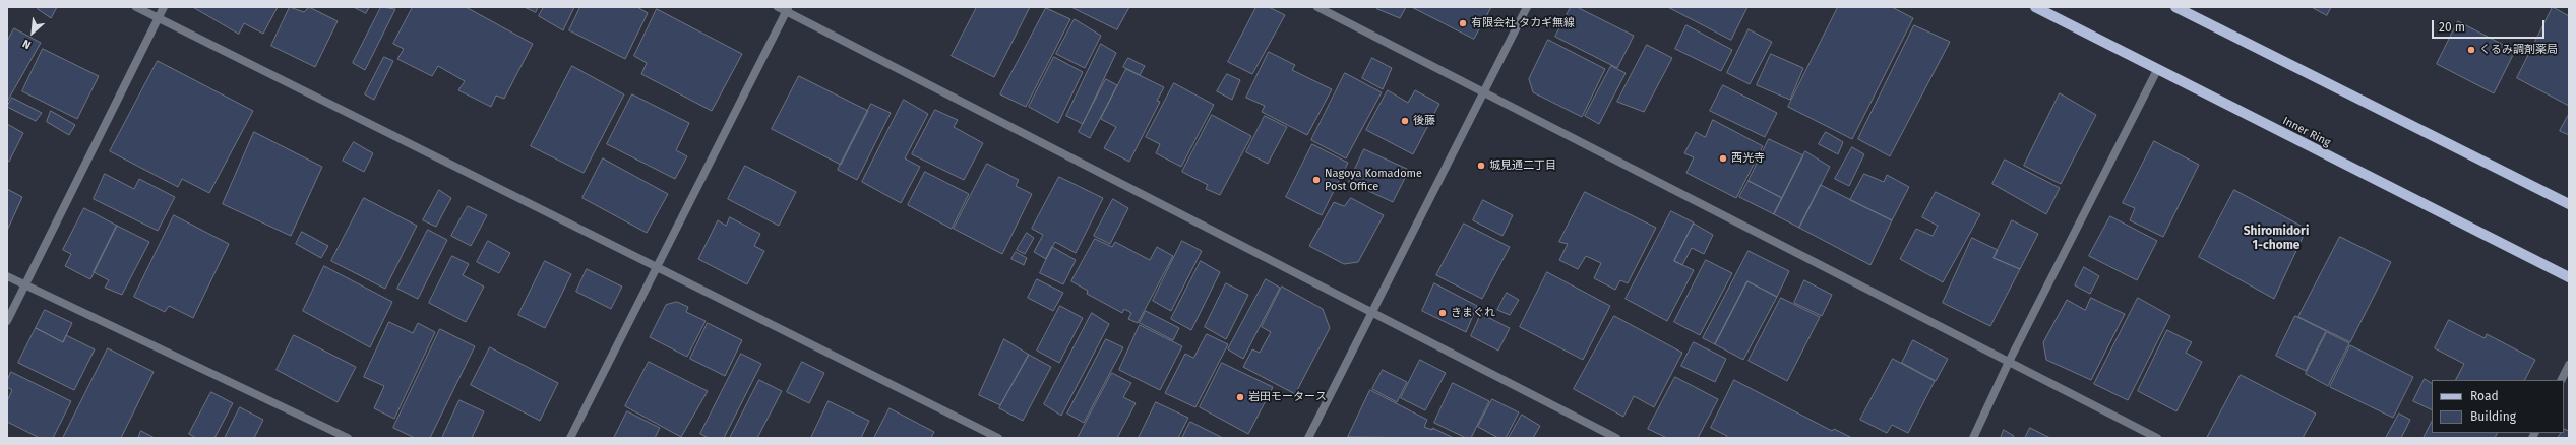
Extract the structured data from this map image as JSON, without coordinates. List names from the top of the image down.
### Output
{
  "streets": {
    "main road": ["Inner Ring"]
  },
  "districts": ["Shiromidori 1-chome"],
  "places": [
    "有限会社 タカギ無線",
    "くるみ調剤薬局",
    "後藤",
    "西光寺",
    "城見通二丁目",
    "Nagoya Komadome Post Office",
    "きまぐれ",
    "岩田モータース"
  ],
  "legend": ["Road", "Building"],
  "scale_bar": "20 m",
  "north": "bottom left"
}
